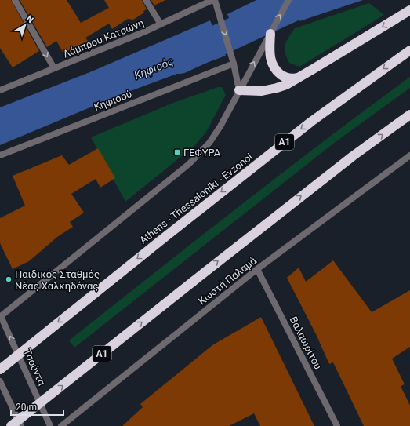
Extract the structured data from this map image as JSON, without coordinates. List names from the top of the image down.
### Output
{
  "streets": {
    "highway": ["Α1", "Athens - Thessaloniki - Evzonoi"],
    "street": [
      "Λάμπρου Κατσώνη",
      "Κηφισού",
      "Κωστή Παλαμά",
      "Βαλαωρίτου",
      "Τσούντα"
    ]
  },
  "crossings": [
    ["Κωστή Παλαμά", "Βαλαωρίτου"]
  ],
  "water": ["Κηφισός"],
  "places": {
    "transit": ["ΓΕΦΥΡΑ"],
    "other": ["Παιδικός Σταθμός Νέας Χαλκηδόνας"]
  },
  "scale_bar": "20 m",
  "north": "top right"
}
